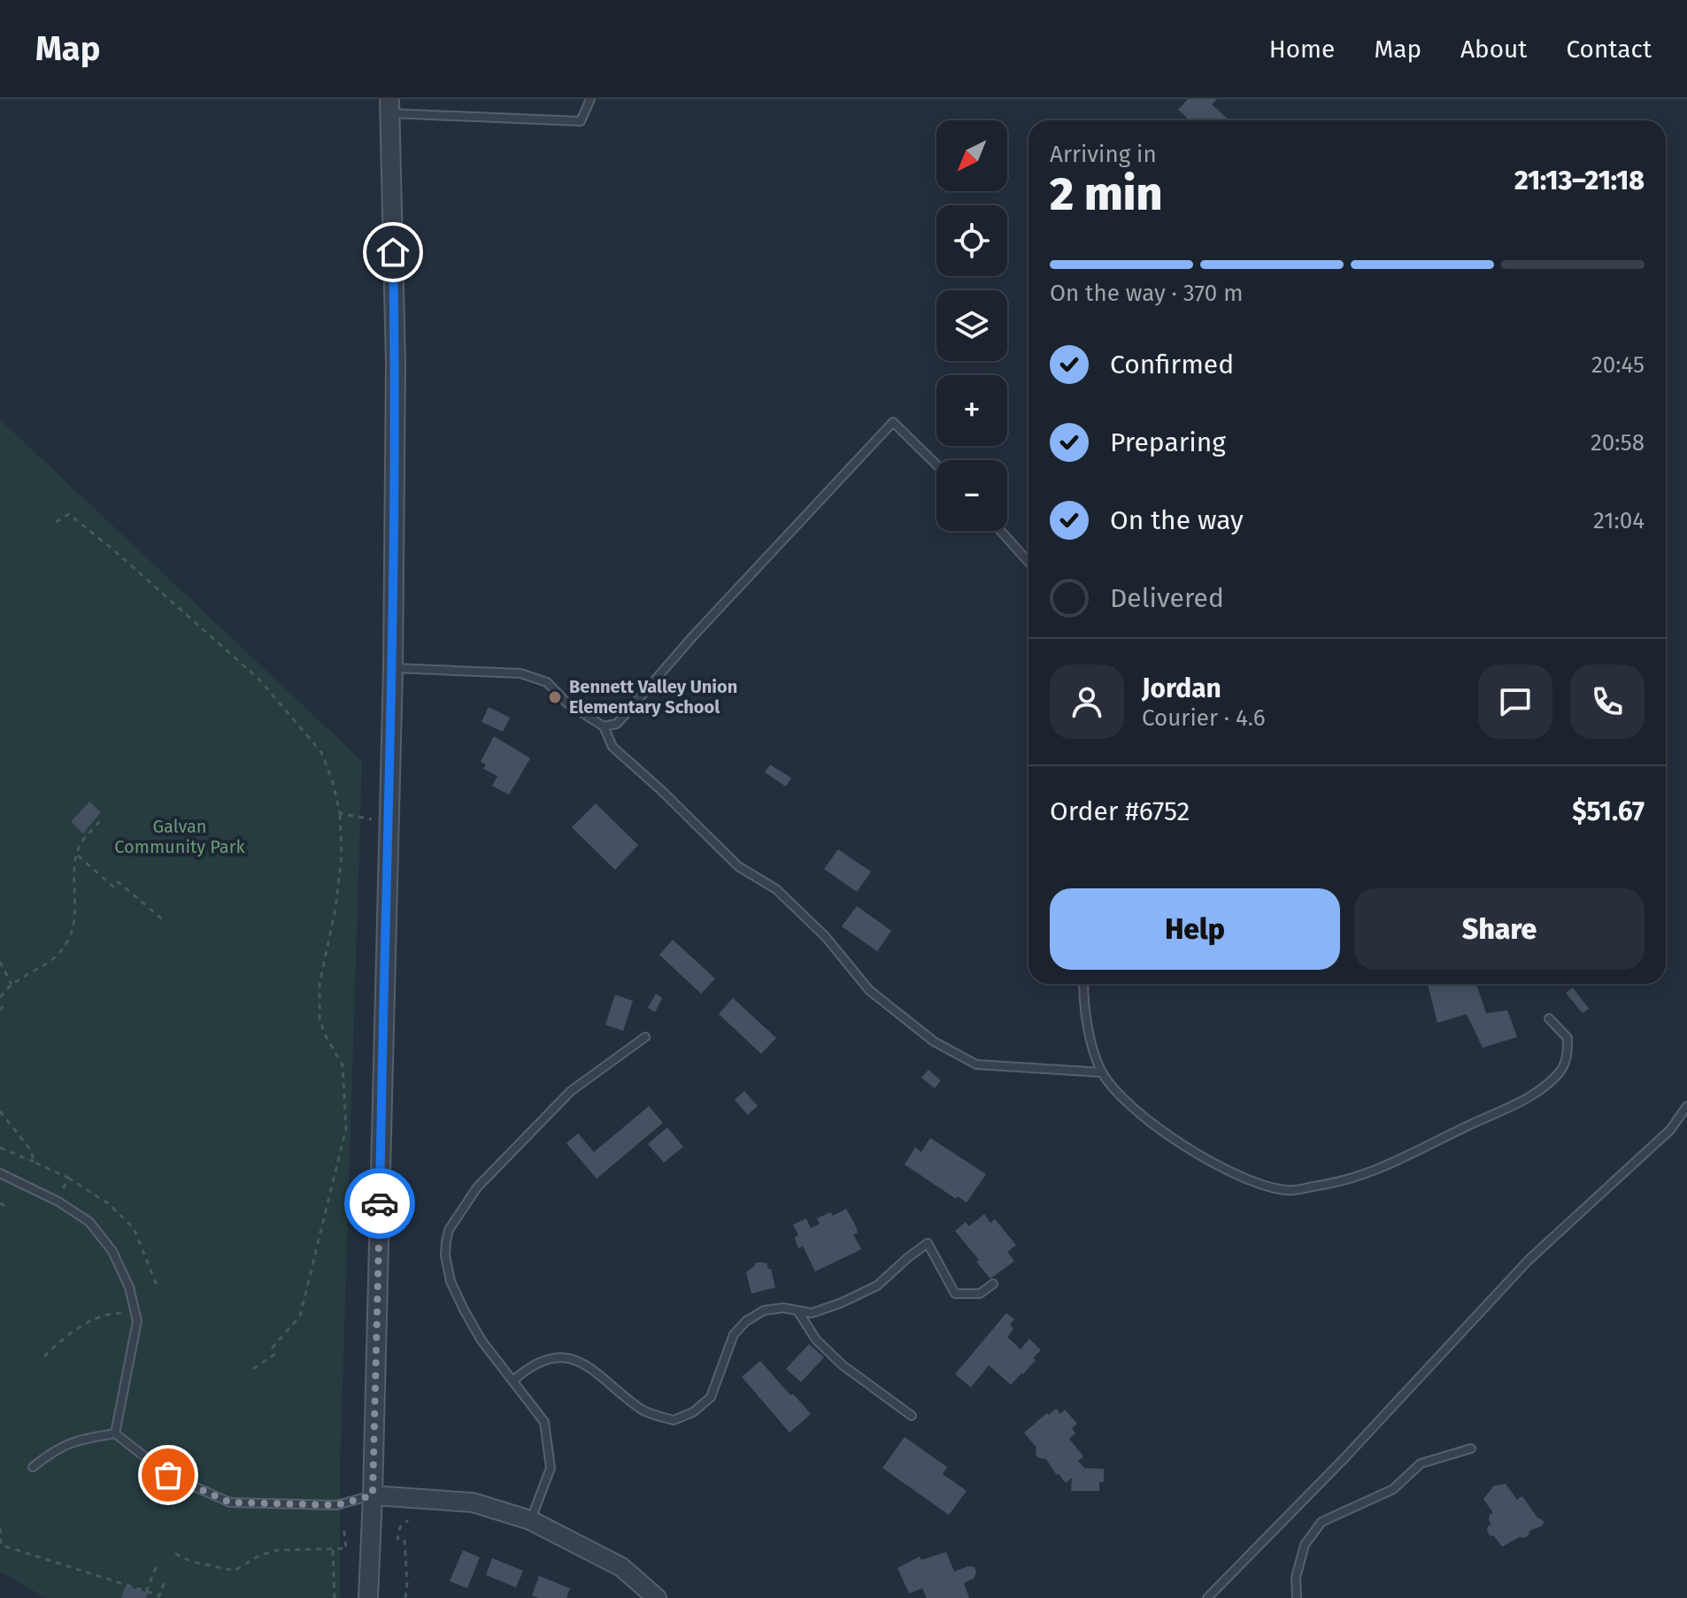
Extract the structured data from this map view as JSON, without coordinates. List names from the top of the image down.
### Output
{
  "parks": ["Galvan Community Park"],
  "places": ["Bennett Valley Union Elementary School"],
  "north": "bottom left",
  "page": {
    "header": "Map",
    "nav": [
      "Home",
      "Map",
      "About",
      "Contact"
    ],
    "map_buttons": ["+", "−"],
    "heading": ["2 min", "Arriving in", "21:13–21:18"],
    "panel": [
      "Jordan",
      "Courier · 4.6",
      "Order #6752",
      "$51.67"
    ],
    "bar": "On the way · 370 m",
    "list": [
      ["Confirmed", "20:45"],
      ["Preparing", "20:58"],
      ["On the way", "21:04"],
      "Delivered"
    ],
    "buttons": ["Help", "Share"]
  }
}
